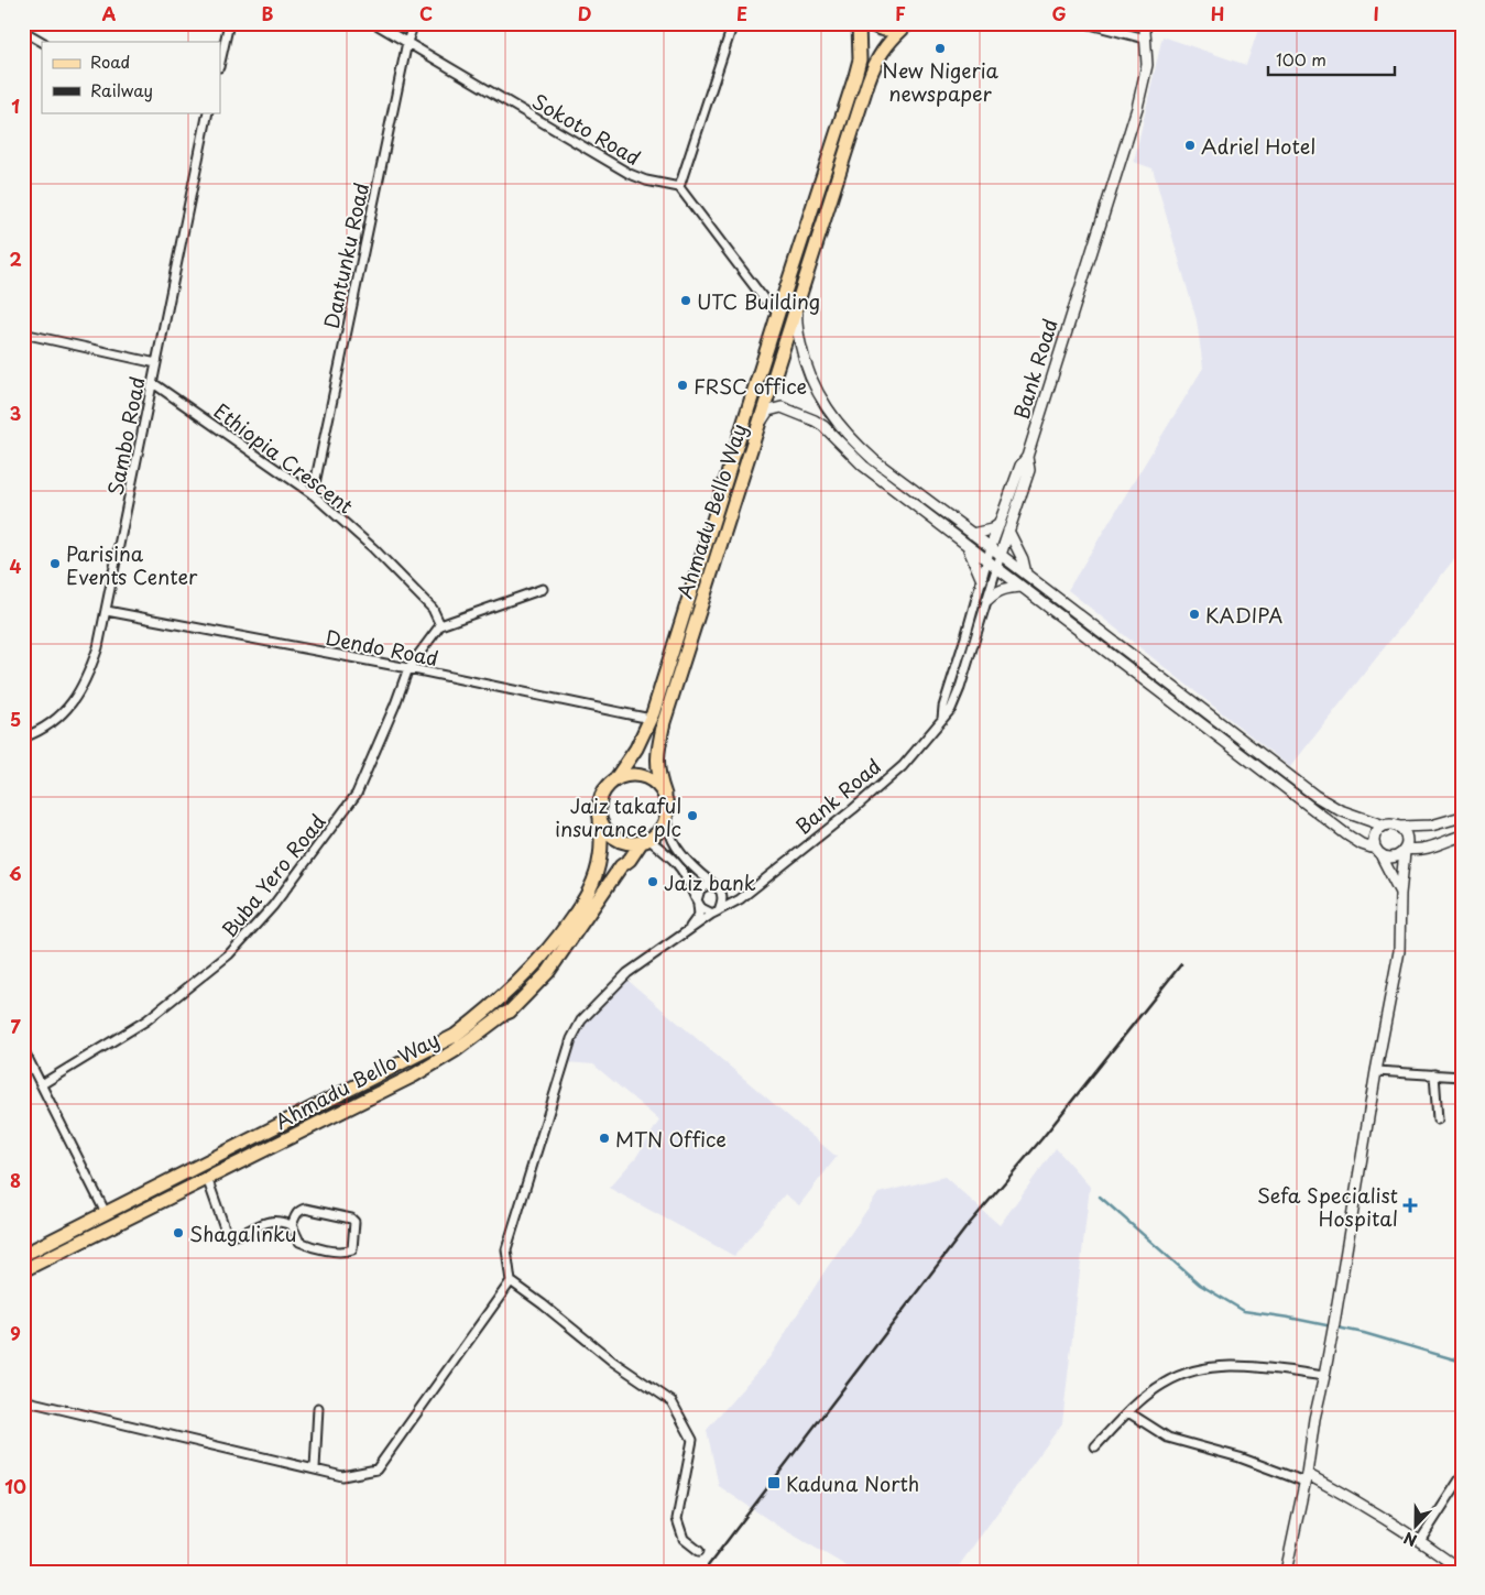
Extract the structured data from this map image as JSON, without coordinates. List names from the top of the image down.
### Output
{
  "streets": {
    "main road": ["Ahmadu Bello Way"],
    "street": [
      "Sokoto Road",
      "Dantunku Road",
      "Bank Road",
      "Sambo Road",
      "Ethiopia Crescent",
      "Dendo Road",
      "Buba Yero Road"
    ]
  },
  "crossings": [
    ["Sokoto Road", "Dantunku Road"],
    ["Dantunku Road", "Ethiopia Crescent"],
    ["Sambo Road", "Ethiopia Crescent"],
    ["Sambo Road", "Dendo Road"],
    ["Ahmadu Bello Way", "Dendo Road"],
    ["Dendo Road", "Buba Yero Road"]
  ],
  "places": {
    "other": [
      "New Nigeria newspaper",
      "Adriel Hotel",
      "UTC Building",
      "FRSC office",
      "Parisina Events Center",
      "KADIPA",
      "Jaiz takaful insurance plc",
      "Jaiz bank",
      "MTN Office",
      "Shagalinku"
    ],
    "health": ["Sefa Specialist Hospital"],
    "transit": ["Kaduna North"]
  },
  "legend": ["Road", "Railway"],
  "scale_bar": "100 m",
  "north": "bottom",
  "grid": {
    "columns": [
      "A",
      "B",
      "C",
      "D",
      "E",
      "F",
      "G",
      "H",
      "I"
    ],
    "rows": [
      "1",
      "2",
      "3",
      "4",
      "5",
      "6",
      "7",
      "8",
      "9",
      "10"
    ]
  }
}
